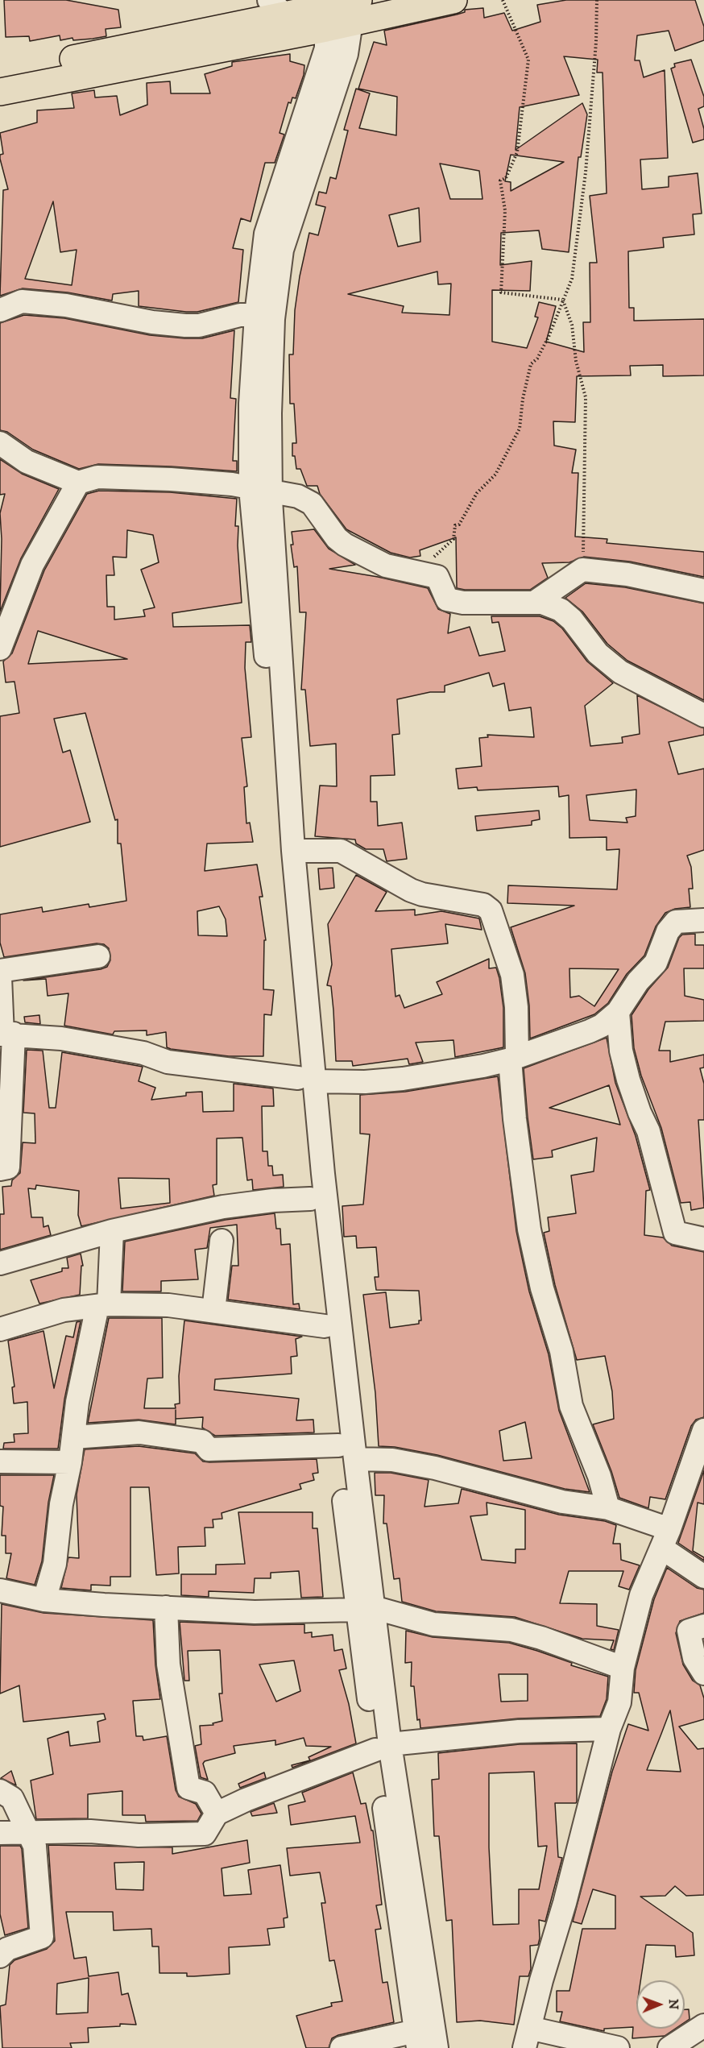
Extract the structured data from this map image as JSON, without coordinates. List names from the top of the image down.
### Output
{
  "north": "right"
}
